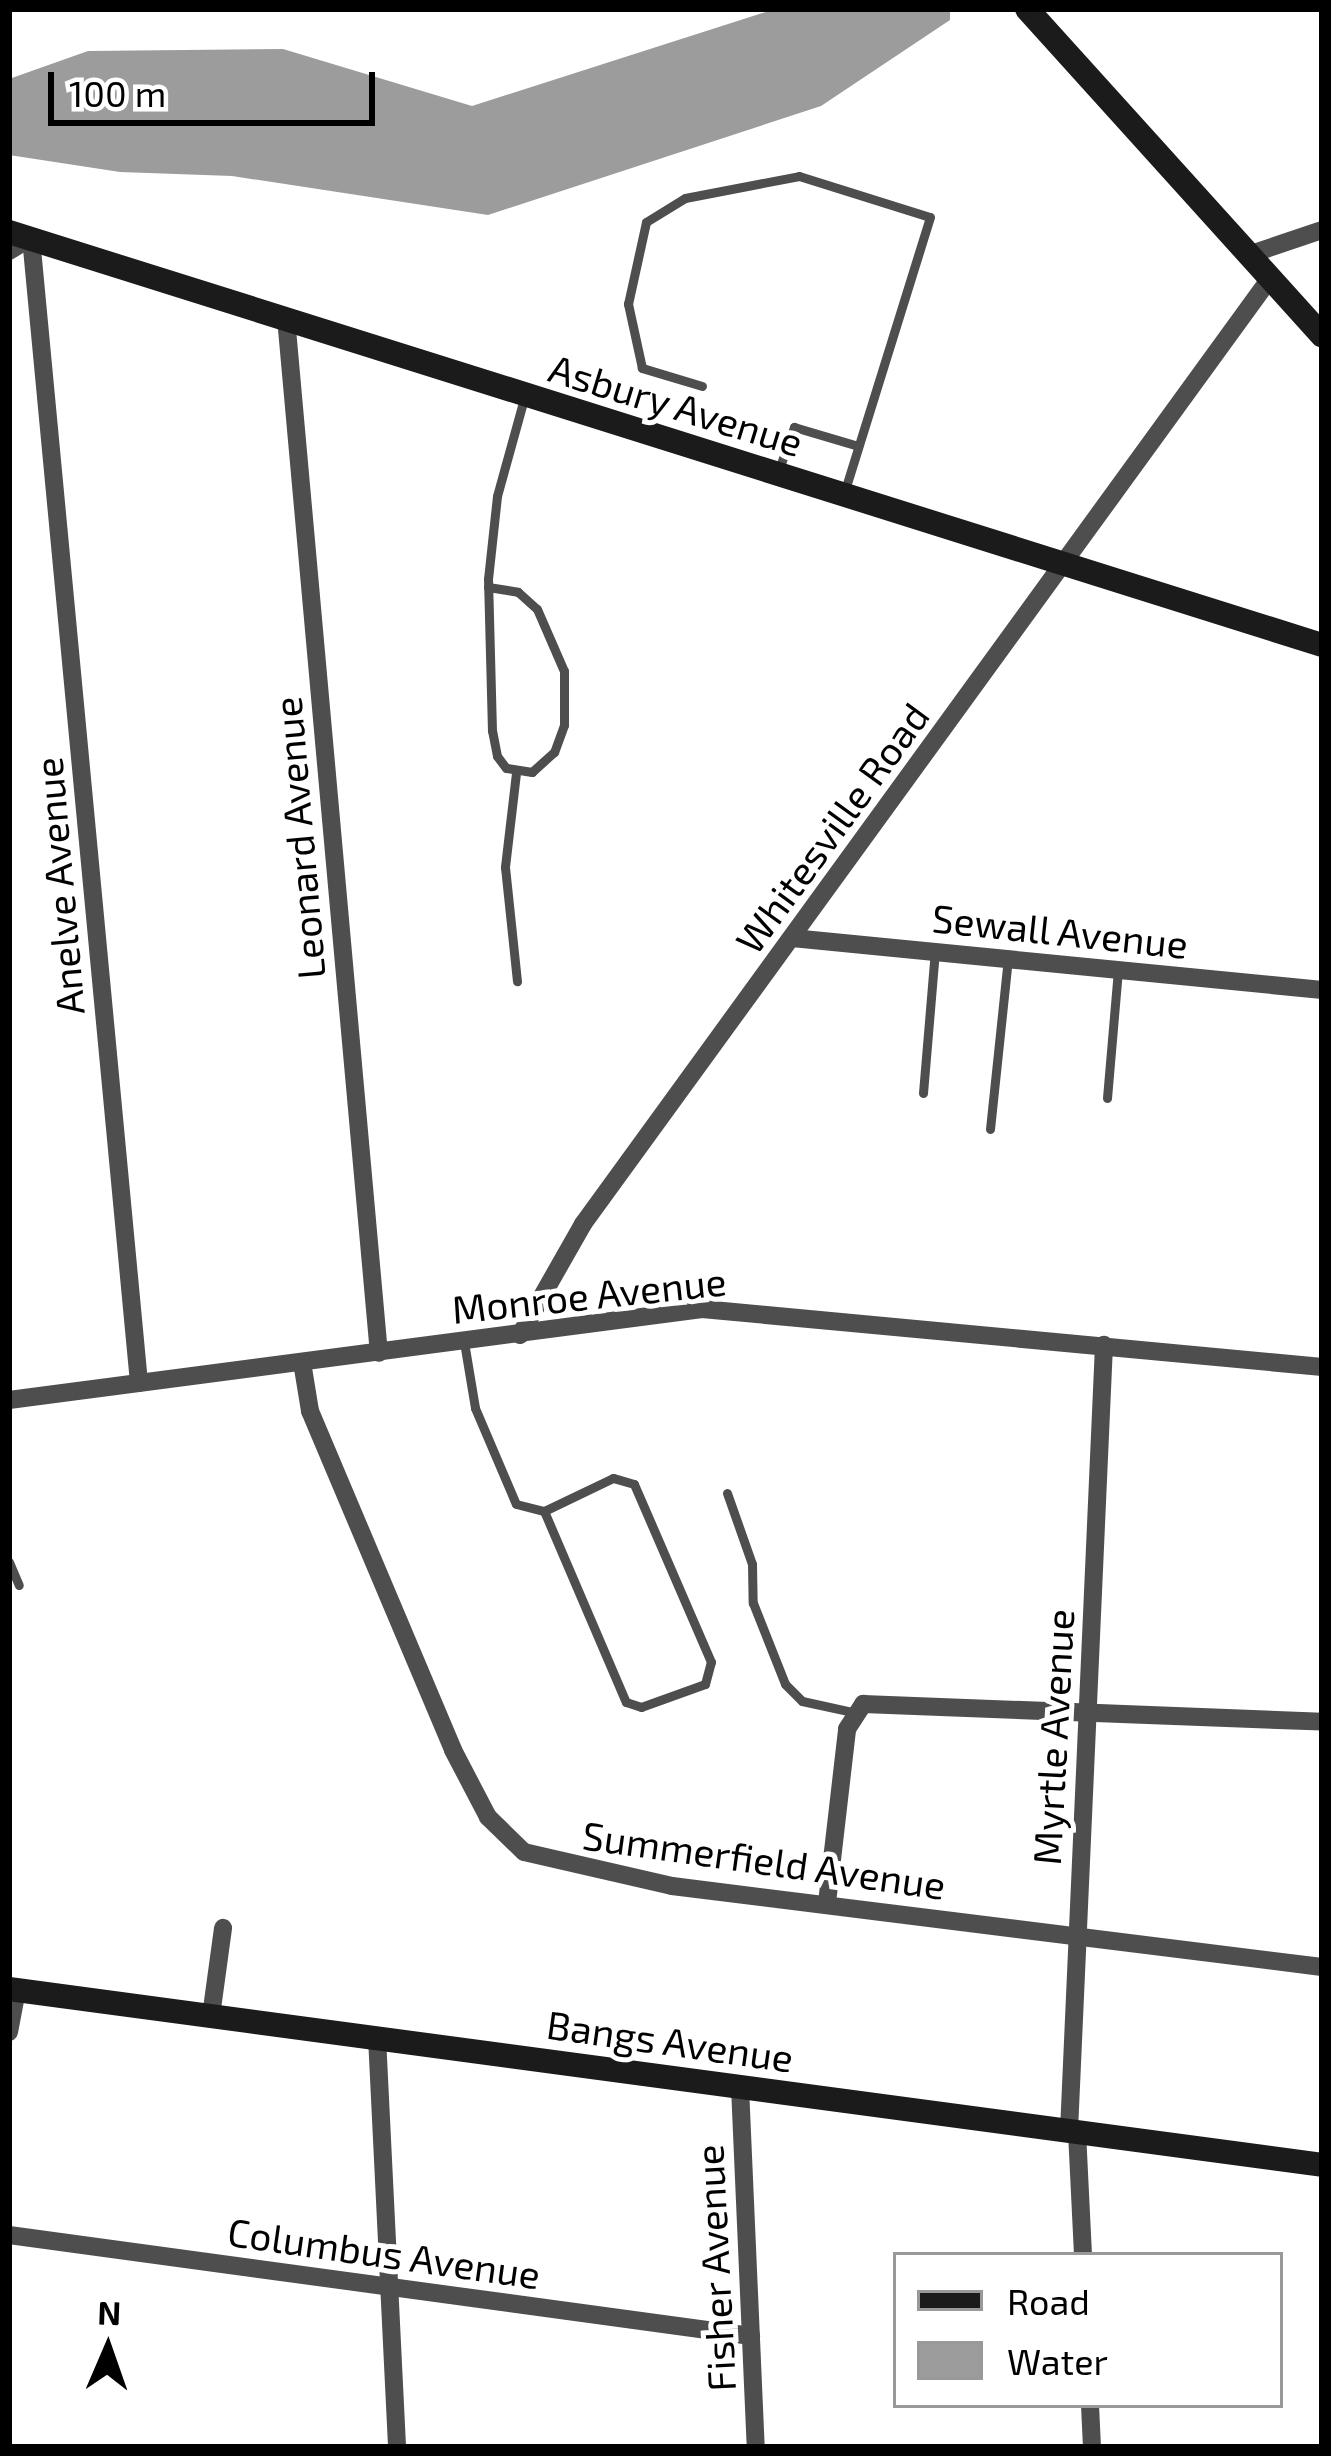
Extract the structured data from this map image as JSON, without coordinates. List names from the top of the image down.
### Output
{
  "streets": {
    "street": [
      "Asbury Avenue",
      "Whitesville Road",
      "Leonard Avenue",
      "Anelve Avenue",
      "Sewall Avenue",
      "Monroe Avenue",
      "Myrtle Avenue",
      "Summerfield Avenue",
      "Bangs Avenue",
      "Columbus Avenue",
      "Fisher Avenue"
    ]
  },
  "crossings": [
    ["Asbury Avenue", "Whitesville Road"],
    ["Asbury Avenue", "Leonard Avenue"],
    ["Asbury Avenue", "Anelve Avenue"],
    ["Whitesville Road", "Sewall Avenue"],
    ["Whitesville Road", "Monroe Avenue"],
    ["Leonard Avenue", "Monroe Avenue"],
    ["Anelve Avenue", "Monroe Avenue"],
    ["Monroe Avenue", "Myrtle Avenue"],
    ["Monroe Avenue", "Summerfield Avenue"],
    ["Myrtle Avenue", "Summerfield Avenue"],
    ["Myrtle Avenue", "Bangs Avenue"],
    ["Bangs Avenue", "Fisher Avenue"],
    ["Columbus Avenue", "Fisher Avenue"]
  ],
  "legend": ["Road", "Water"],
  "scale_bar": "100 m",
  "north": "top"
}
